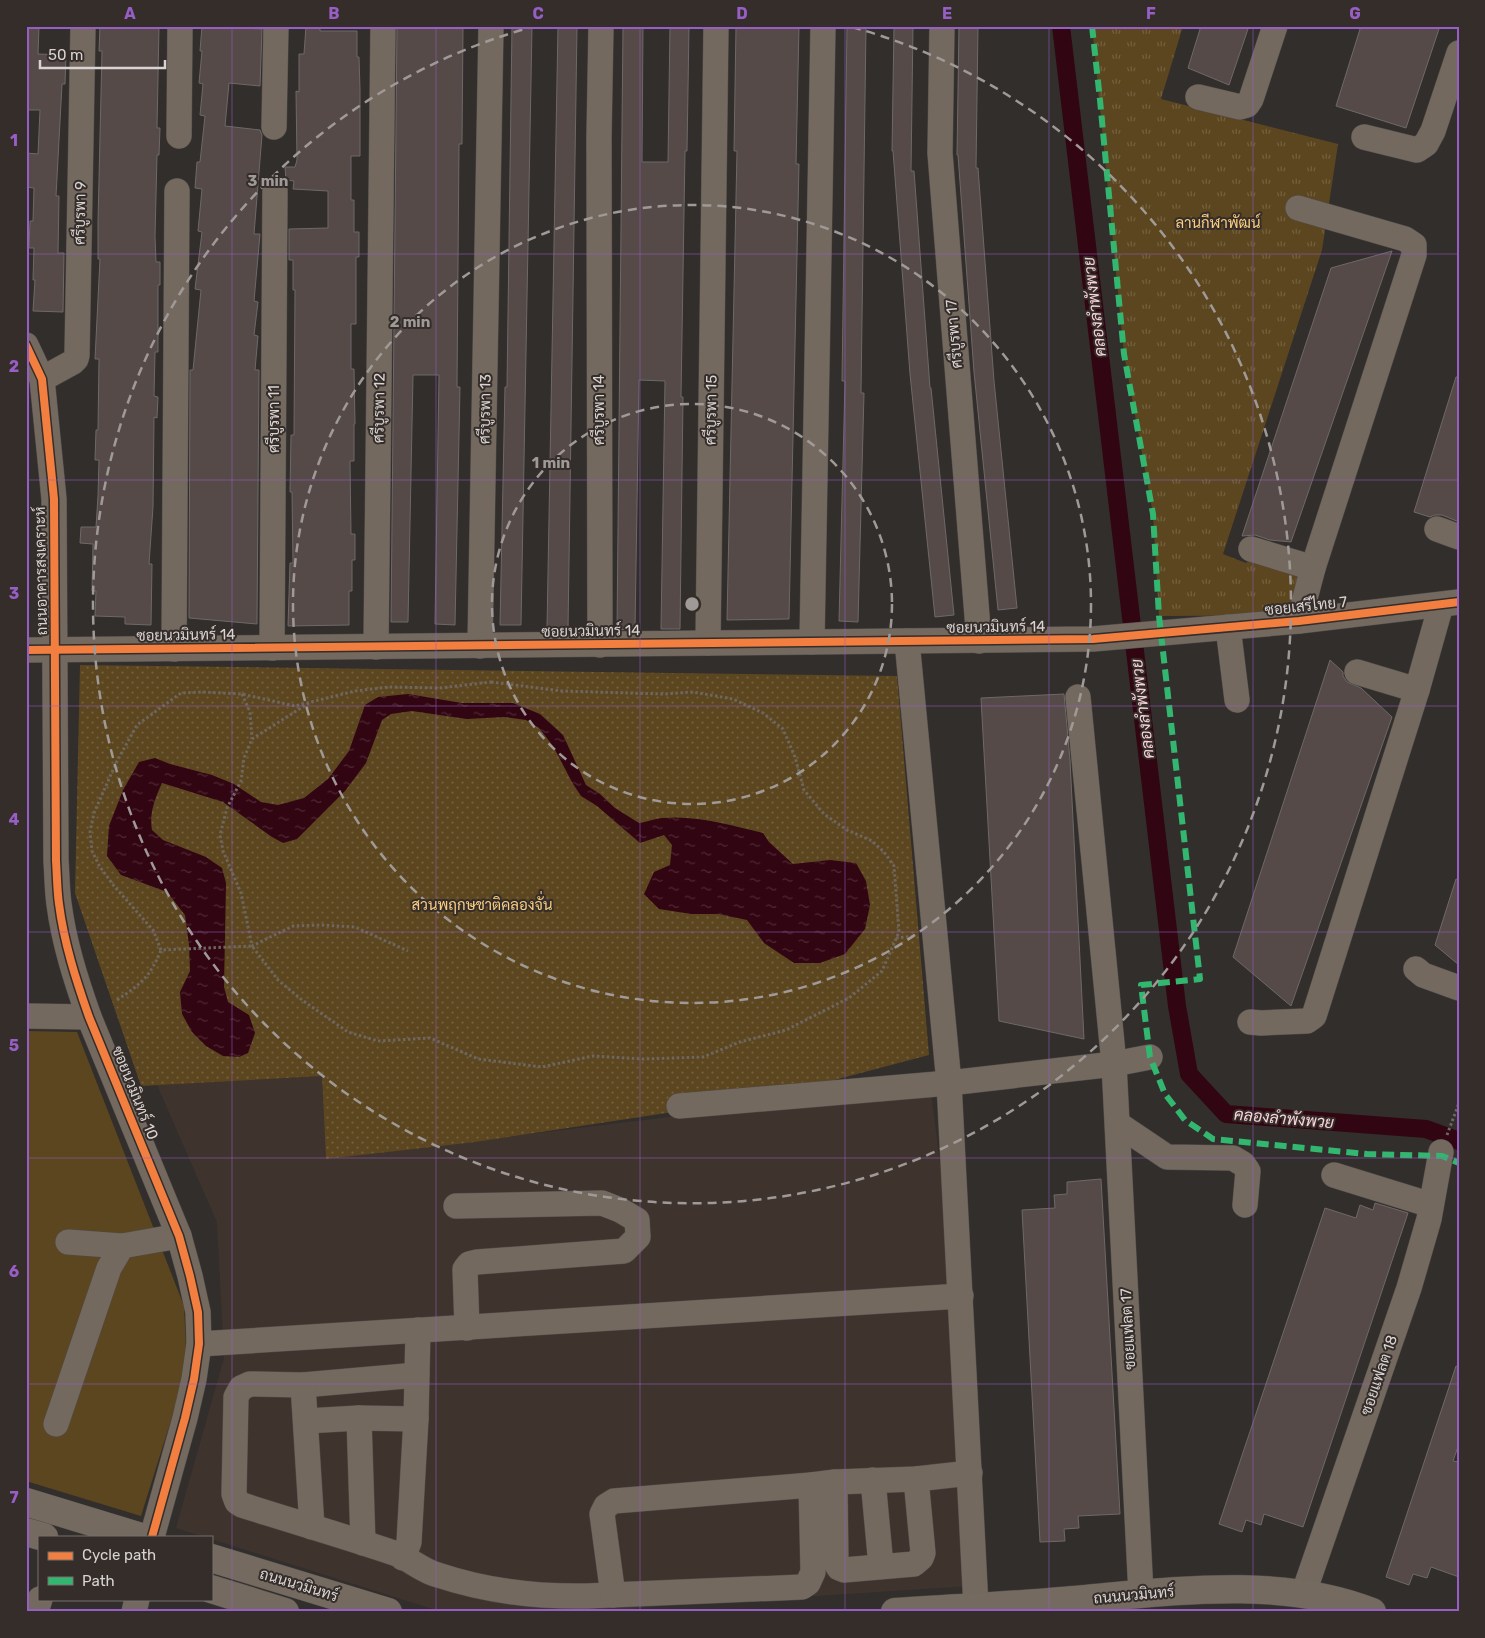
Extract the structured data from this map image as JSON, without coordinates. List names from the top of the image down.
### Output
{
  "streets": {
    "main road": ["ถนนนวมินทร์"],
    "street": [
      "ศรีบูรพา 9",
      "ศรีบูรพา 17",
      "ศรีบูรพา 12",
      "ศรีบูรพา 13",
      "ศรีบูรพา 14",
      "ศรีบูรพา 15",
      "ศรีบูรพา 11",
      "ถนนอาคารสงเคราะห์",
      "ซอยเสรีไทย 7",
      "ซอยนวมินทร์ 14",
      "ซอยนวมินทร์ 10",
      "ซอยแฟลต 17",
      "ซอยแฟลต 18"
    ]
  },
  "crossings": [
    ["ศรีบูรพา 9", "ถนนอาคารสงเคราะห์"],
    ["ศรีบูรพา 17", "ซอยนวมินทร์ 14"],
    ["ศรีบูรพา 12", "ซอยนวมินทร์ 14"],
    ["ศรีบูรพา 13", "ซอยนวมินทร์ 14"],
    ["ศรีบูรพา 14", "ซอยนวมินทร์ 14"],
    ["ศรีบูรพา 15", "ซอยนวมินทร์ 14"],
    ["ศรีบูรพา 11", "ซอยนวมินทร์ 14"],
    ["ถนนอาคารสงเคราะห์", "ซอยนวมินทร์ 14"],
    ["ถนนอาคารสงเคราะห์", "ซอยนวมินทร์ 10"],
    ["ซอยเสรีไทย 7", "ซอยนวมินทร์ 14"],
    ["ซอยนวมินทร์ 14", "ซอยนวมินทร์ 10"],
    ["ซอยแฟลต 17", "ถนนนวมินทร์"],
    ["ซอยแฟลต 18", "ถนนนวมินทร์"]
  ],
  "water": ["คลองลำพังพวย"],
  "parks": ["ลานกีฬาพัฒน์", "สวนพฤกษชาติคลองจั่น"],
  "legend": ["Cycle path", "Path"],
  "scale_bar": "50 m",
  "grid": {
    "columns": [
      "A",
      "B",
      "C",
      "D",
      "E",
      "F",
      "G"
    ],
    "rows": [
      "1",
      "2",
      "3",
      "4",
      "5",
      "6",
      "7"
    ]
  },
  "rings": ["3 min", "2 min", "1 min"]
}
